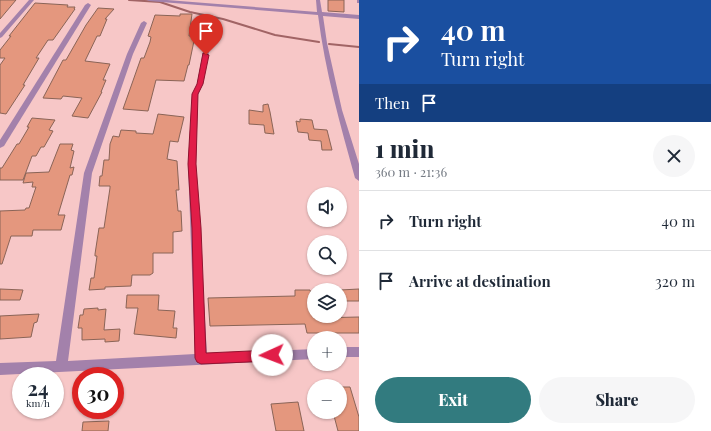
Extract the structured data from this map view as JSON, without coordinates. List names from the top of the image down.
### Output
{
  "page": {
    "turn": ["40 m", "Turn right"],
    "then": "Then",
    "heading": ["1 min", "360 m · 21:36"],
    "map_buttons": ["+", "−"],
    "list": [
      {
        "name": "Turn right",
        "value": "40 m"
      },
      {
        "name": "Arrive at destination",
        "value": "320 m"
      }
    ],
    "speed": "24 km/h",
    "limit": "30",
    "buttons": ["Exit", "Share"]
  }
}
